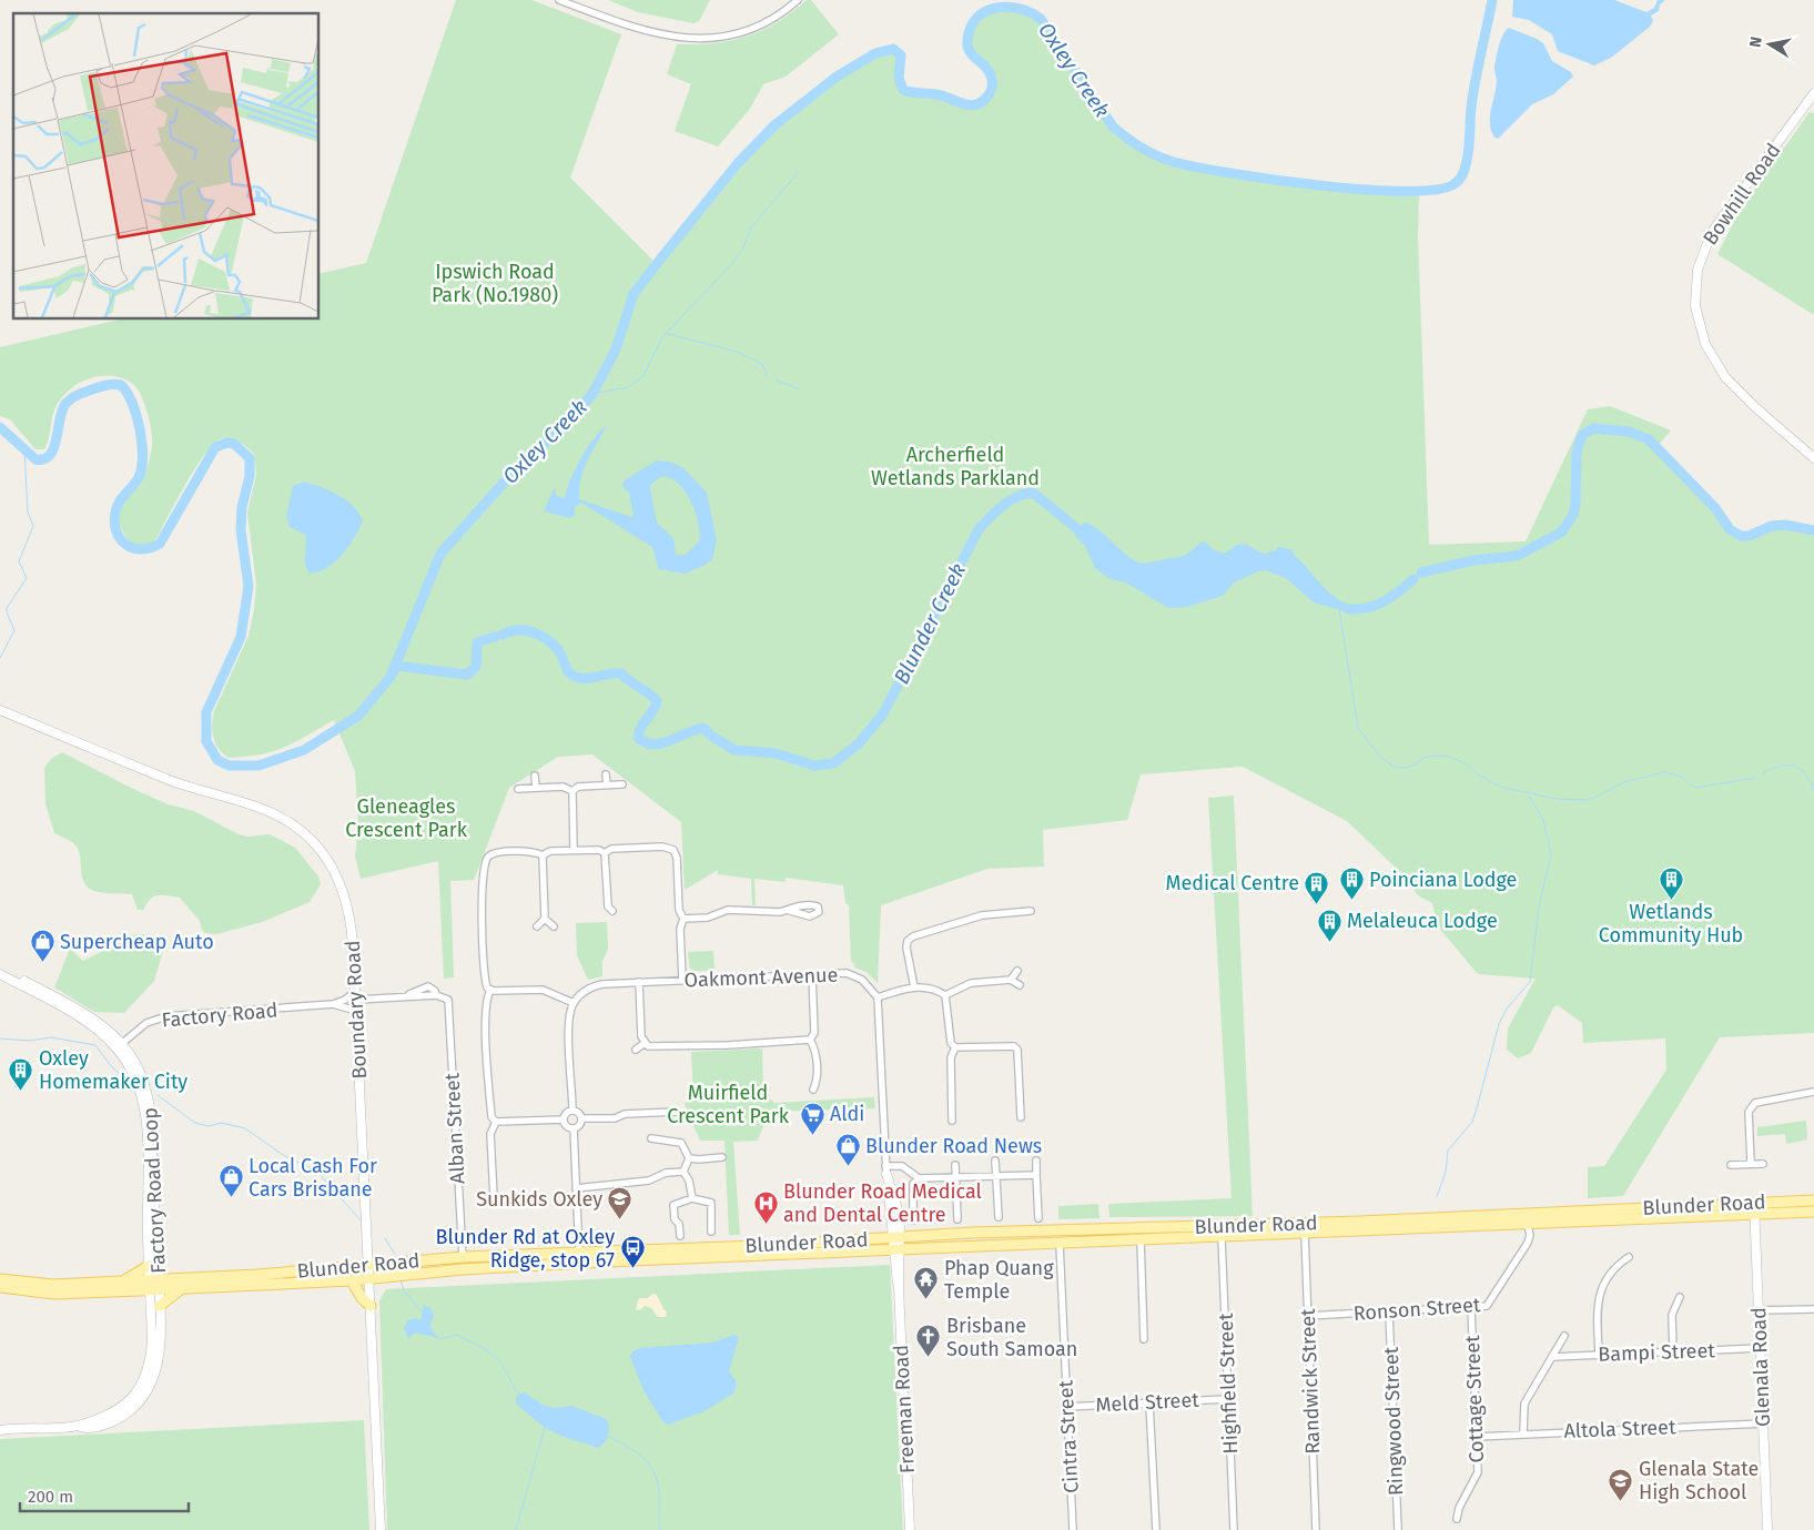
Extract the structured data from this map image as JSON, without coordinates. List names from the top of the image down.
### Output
{
  "streets": {
    "main road": [
      "Bowhill Road",
      "Boundary Road",
      "Factory Road Loop",
      "Blunder Road",
      "Glenala Road",
      "Freeman Road"
    ],
    "street": [
      "Oakmont Avenue",
      "Factory Road",
      "Alban Street",
      "Ronson Street",
      "Bampi Street",
      "Randwick Street",
      "Highfield Street",
      "Cottage Street",
      "Meld Street",
      "Ringwood Street",
      "Altola Street",
      "Cintra Street"
    ]
  },
  "crossings": [
    ["Boundary Road", "Factory Road"],
    ["Boundary Road", "Blunder Road"],
    ["Factory Road", "Alban Street"],
    ["Factory Road", "Factory Road Loop"],
    ["Alban Street", "Blunder Road"],
    ["Factory Road Loop", "Blunder Road"],
    ["Blunder Road", "Ronson Street"],
    ["Blunder Road", "Glenala Road"],
    ["Blunder Road", "Randwick Street"],
    ["Blunder Road", "Highfield Street"],
    ["Blunder Road", "Freeman Road"],
    ["Blunder Road", "Cintra Street"],
    ["Ronson Street", "Randwick Street"],
    ["Ronson Street", "Cottage Street"],
    ["Ronson Street", "Ringwood Street"],
    ["Bampi Street", "Glenala Road"],
    ["Glenala Road", "Altola Street"],
    ["Highfield Street", "Meld Street"],
    ["Cottage Street", "Altola Street"],
    ["Meld Street", "Cintra Street"]
  ],
  "water": ["Oxley Creek", "Blunder Creek"],
  "parks": [
    "Ipswich Road Park (No.1980)",
    "Archerfield Wetlands Parkland",
    "Gleneagles Crescent Park",
    "Muirfield Crescent Park"
  ],
  "places": {
    "building": [
      "Wetlands Community Hub",
      "Poinciana Lodge",
      "Medical Centre",
      "Melaleuca Lodge",
      "Oxley Homemaker City"
    ],
    "shop": ["Supercheap Auto", "Blunder Road News", "Local Cash For Cars Brisbane"],
    "supermarket": ["Aldi"],
    "school or university": ["Sunkids Oxley", "Glenala State High School"],
    "hospital": ["Blunder Road Medical and Dental Centre"],
    "bus stop": ["Blunder Rd at Oxley Ridge, stop 67"],
    "temple": ["Phap Quang Temple"],
    "church": ["Brisbane South Samoan"]
  },
  "scale_bar": "200 m",
  "north": "left"
}
